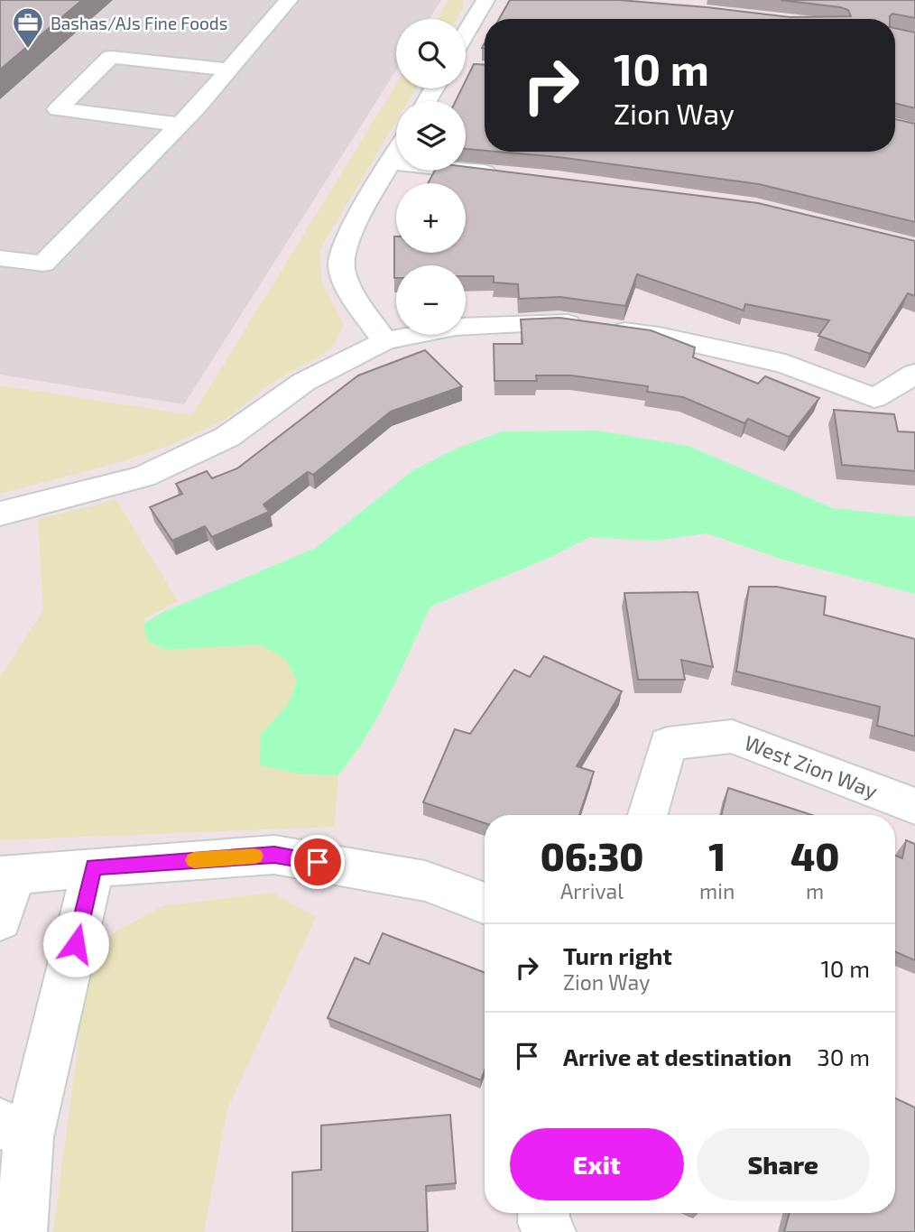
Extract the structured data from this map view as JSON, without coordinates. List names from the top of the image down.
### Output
{
  "streets": {
    "street": ["West Zion Way"]
  },
  "places": {
    "office": ["Bashas/AJs Fine Foods"]
  },
  "page": {
    "map_buttons": ["+", "−"],
    "turn": ["10 m", "Zion Way"],
    "eta": [
      "06:30",
      "Arrival",
      "1",
      "min",
      "40",
      "m"
    ],
    "list": [
      {
        "name": "Turn right",
        "note": "Zion Way",
        "value": "10 m"
      },
      {
        "name": "Arrive at destination",
        "value": "30 m"
      }
    ],
    "buttons": ["Exit", "Share"]
  }
}
